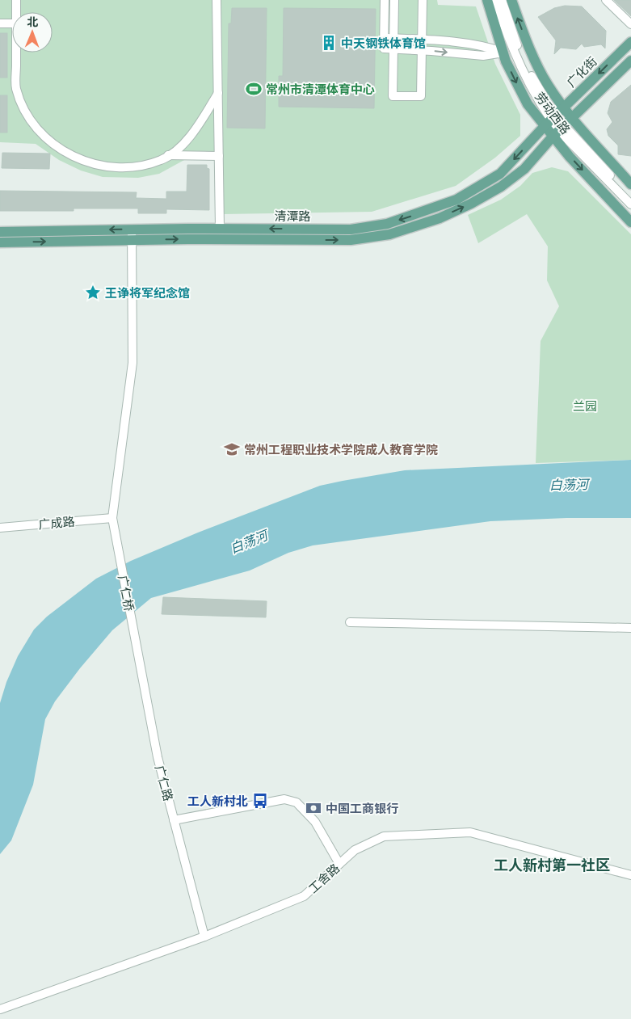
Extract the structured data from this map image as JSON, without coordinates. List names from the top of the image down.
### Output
{
  "streets": {
    "main road": ["广化街", "劳动西路", "清潭路"],
    "street": [
      "广成路",
      "广仁桥",
      "广仁路",
      "工舍路"
    ]
  },
  "crossings": [
    ["广化街", "劳动西路"],
    ["广化街", "清潭路"],
    ["劳动西路", "清潭路"],
    ["清潭路", "广仁桥"],
    ["广成路", "广仁桥"],
    ["广仁桥", "广仁路"],
    ["广仁路", "工舍路"]
  ],
  "districts": ["工人新村第一社区"],
  "water": ["白荡河"],
  "parks": ["兰园"],
  "places": {
    "building": ["中天钢铁体育馆"],
    "sports": ["常州市清潭体育中心"],
    "place": ["王诤将军纪念馆"],
    "school or university": ["常州工程职业技术学院成人教育学院"],
    "bus stop": ["工人新村北"],
    "bank": ["中国工商银行"]
  },
  "north": "top"
}
